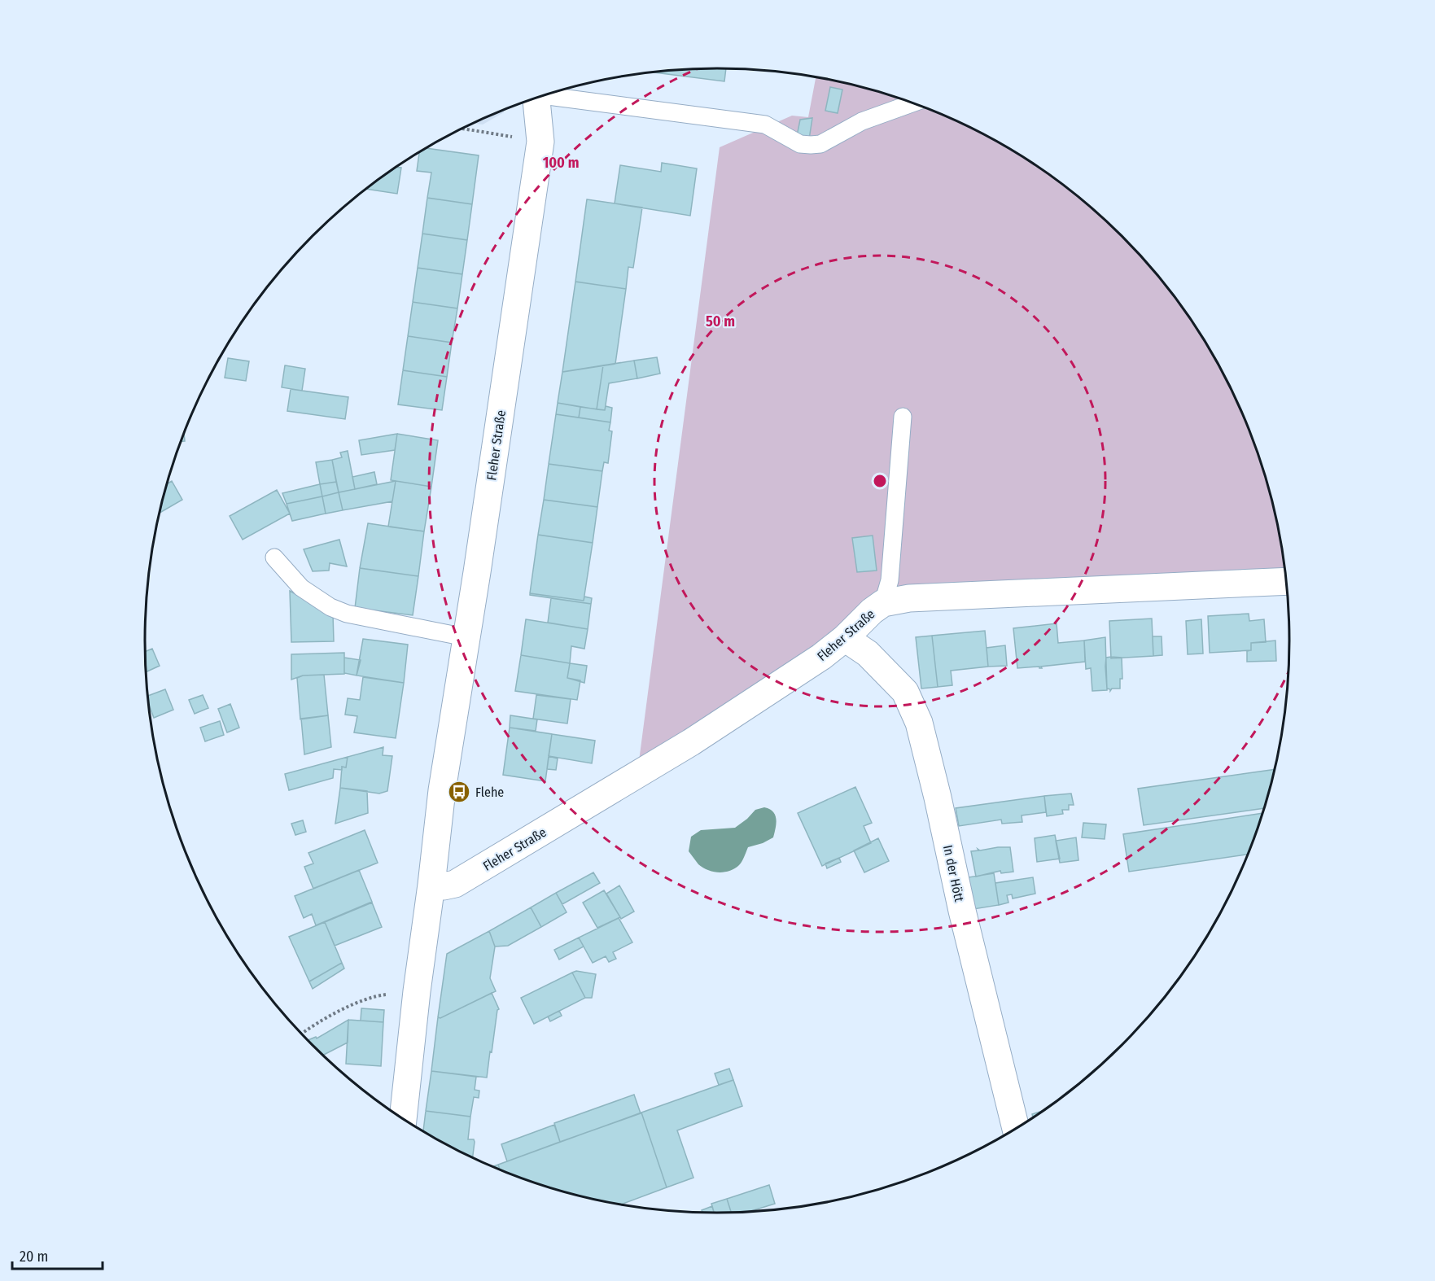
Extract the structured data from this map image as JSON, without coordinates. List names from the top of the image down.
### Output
{
  "streets": {
    "street": ["Fleher Straße", "In der Hött"]
  },
  "crossings": [
    ["Fleher Straße", "In der Hött"]
  ],
  "places": {
    "bus stop": ["Flehe"]
  },
  "scale_bar": "20 m",
  "rings": ["100 m", "50 m"]
}
